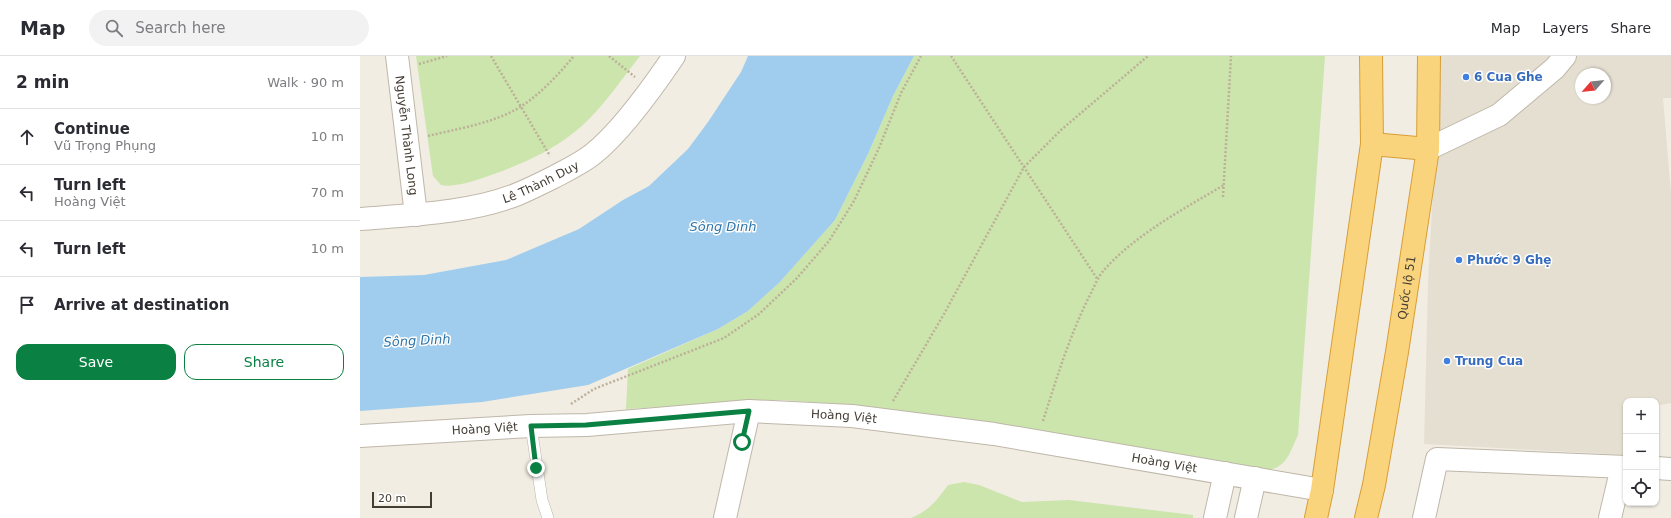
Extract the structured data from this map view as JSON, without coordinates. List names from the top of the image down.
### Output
{
  "streets": {
    "highway": ["Quốc lộ 51"],
    "street": ["Nguyễn Thành Long", "Lê Thành Duy", "Hoàng Việt"]
  },
  "crossings": [
    ["Nguyễn Thành Long", "Lê Thành Duy"]
  ],
  "water": ["Sông Dinh"],
  "places": ["6 Cua Ghe", "Phước 9 Ghẹ", "Trung Cua"],
  "scale_bar": "20 m",
  "north": "bottom left",
  "page": {
    "header": "Map",
    "search": "Search here",
    "nav": ["Map", "Layers", "Share"],
    "heading": ["2 min", "Walk · 90 m"],
    "list": [
      ["Continue", "Vũ Trọng Phụng", "10 m"],
      ["Turn left", "Hoàng Việt", "70 m"],
      ["Turn left", "10 m"],
      "Arrive at destination"
    ],
    "buttons": ["Save", "Share"],
    "map_buttons": ["+", "−"],
    "scale": "20 m"
  }
}
